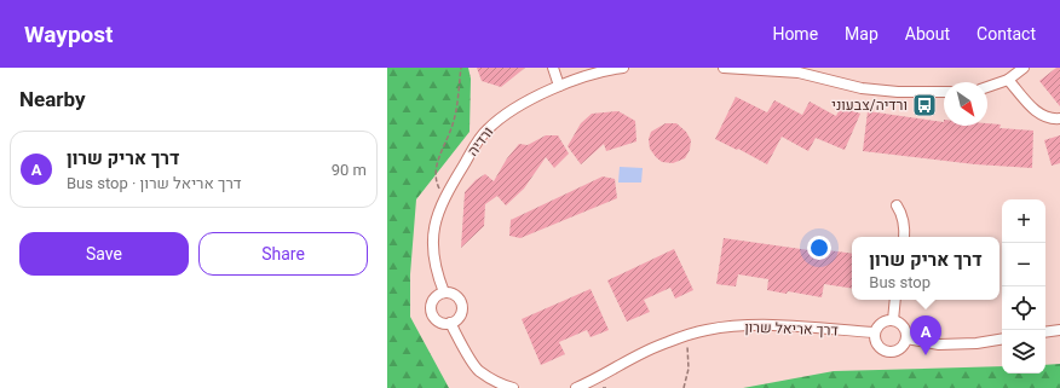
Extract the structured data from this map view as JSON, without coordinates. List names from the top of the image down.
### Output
{
  "streets": {
    "street": ["ורדיה", "דרך אריאל שרון"]
  },
  "places": {
    "bus stop": ["ורדיה/צבעוני"]
  },
  "north": "bottom right",
  "page": {
    "header": "Waypost",
    "nav": [
      "Home",
      "Map",
      "About",
      "Contact"
    ],
    "heading": "Nearby",
    "list": [
      {
        "mark": "A",
        "name": "דרך אריק שרון",
        "note": "Bus stop · דרך אריאל שרון",
        "value": "90 m"
      }
    ],
    "map_buttons": ["+", "−"],
    "buttons": ["Save", "Share"],
    "popup": ["דרך אריק שרון", "Bus stop"],
    "pins": "A"
  }
}
